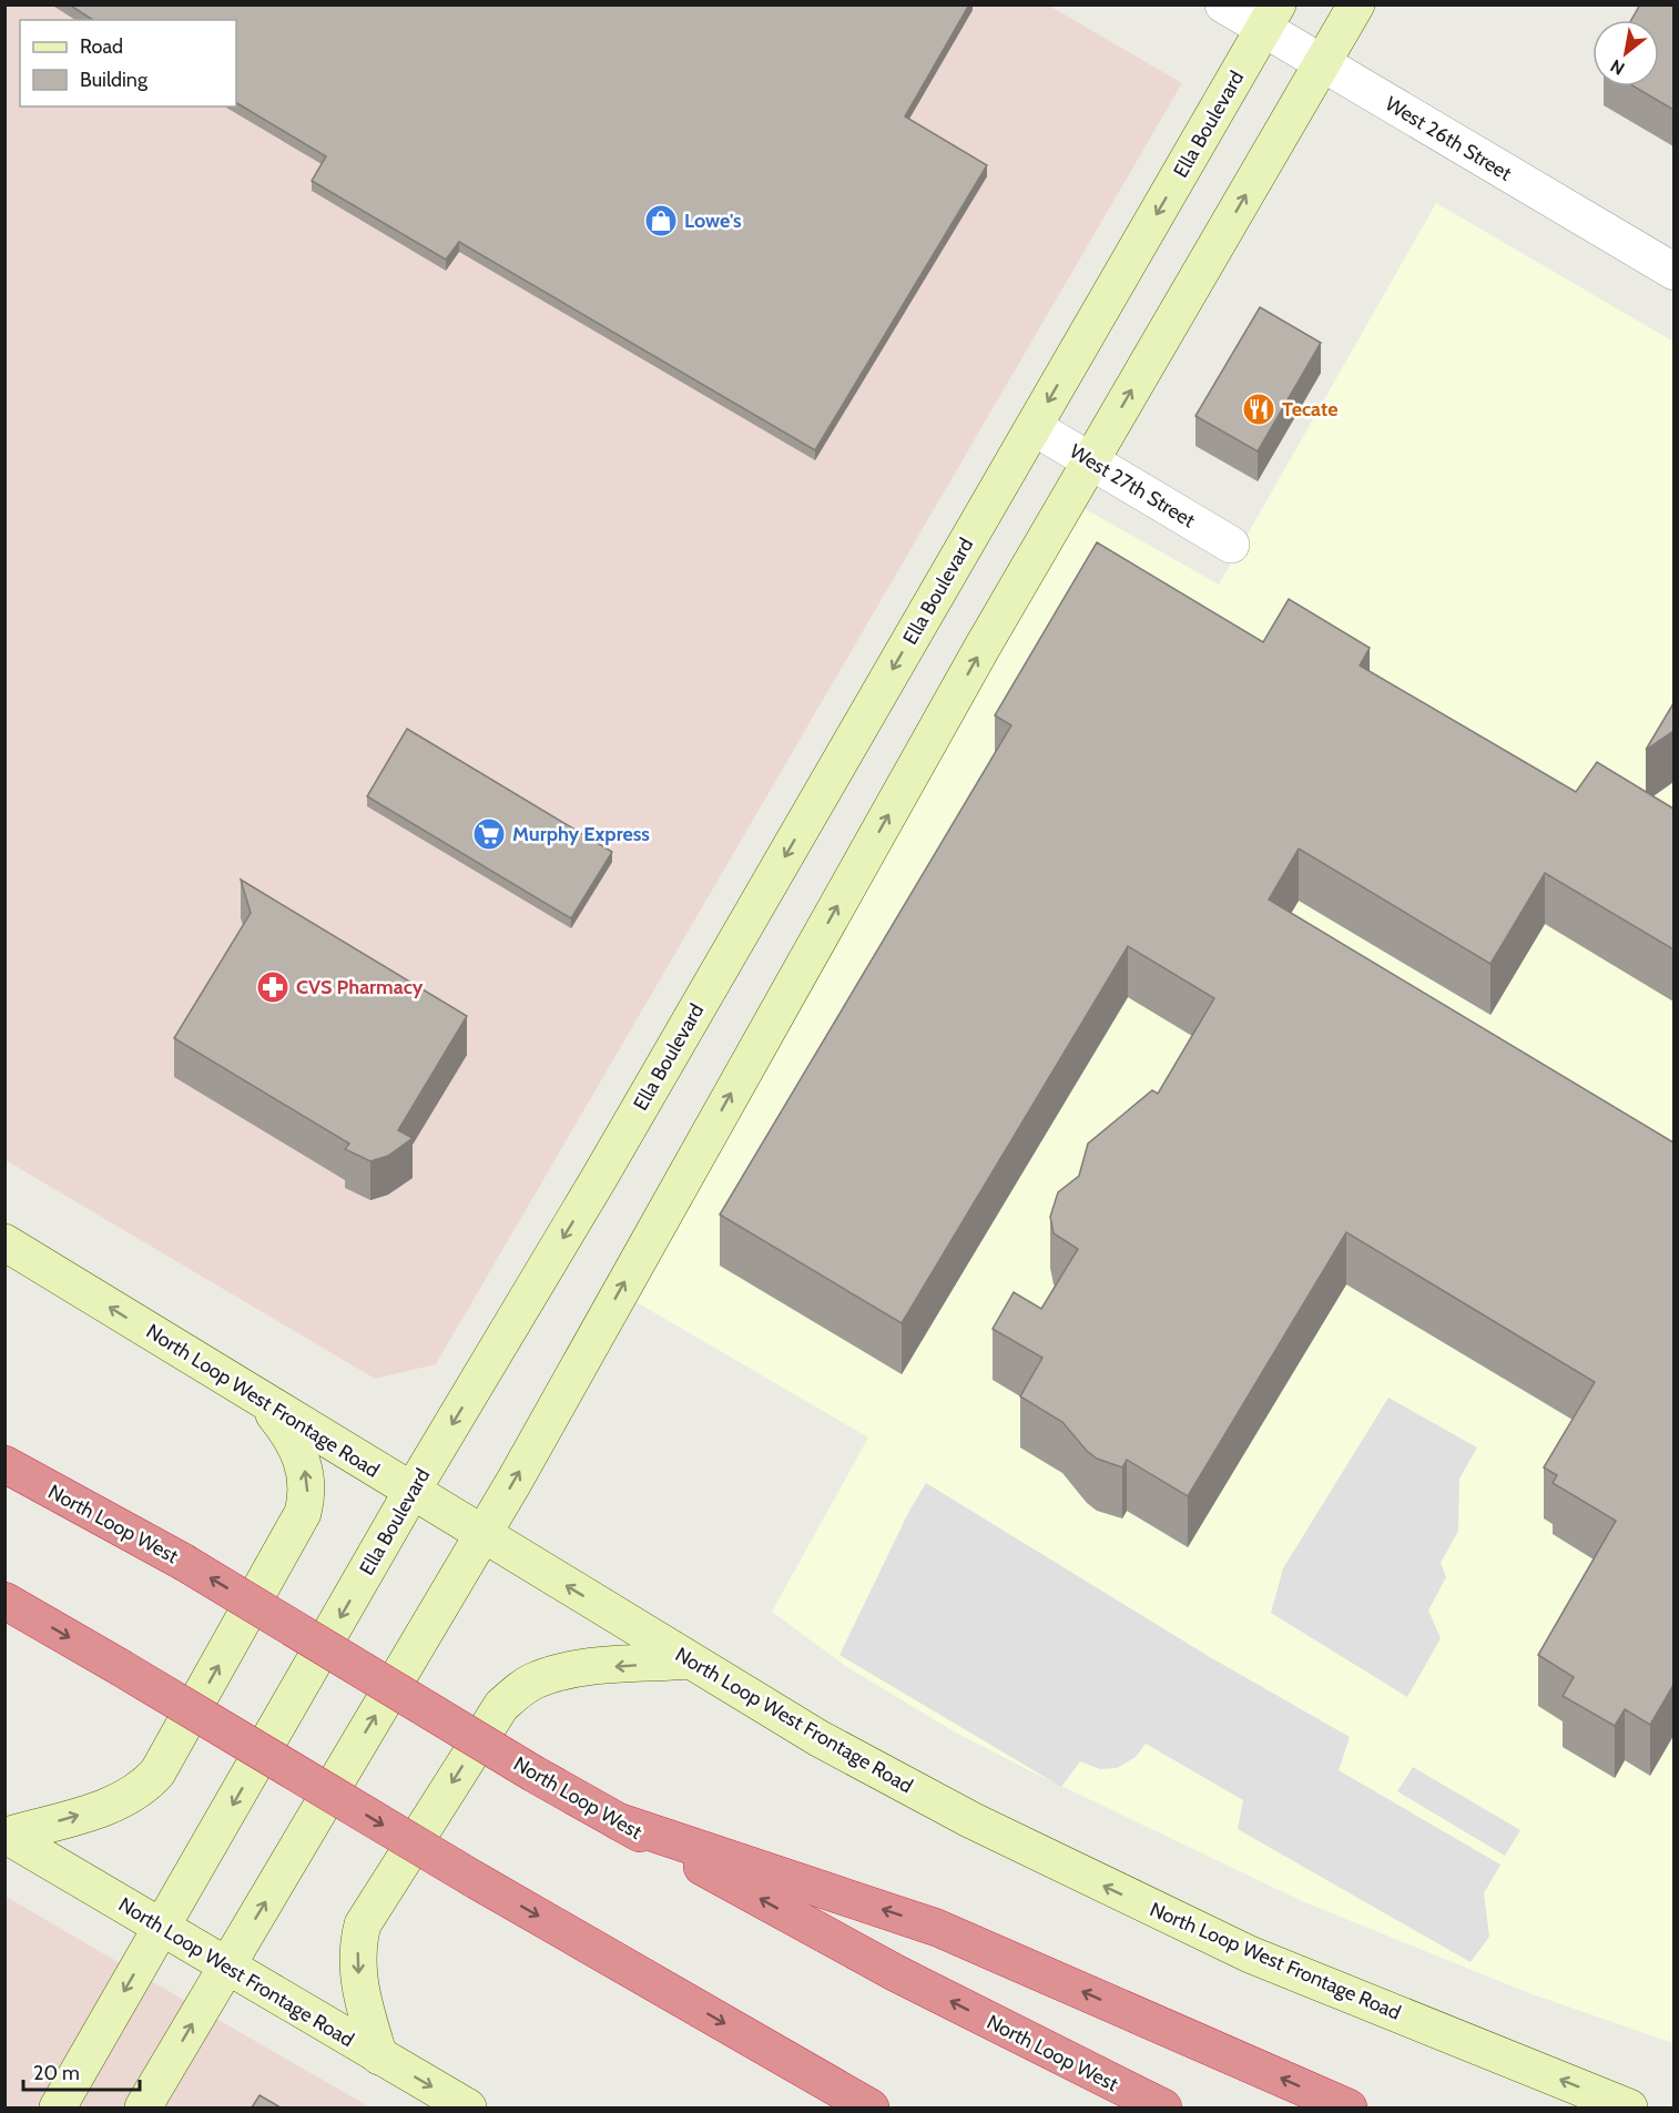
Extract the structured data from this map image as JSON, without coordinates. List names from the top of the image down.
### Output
{
  "streets": {
    "highway": ["North Loop West"],
    "main road": ["Ella Boulevard", "North Loop West Frontage Road"],
    "street": ["West 26th Street", "West 27th Street"]
  },
  "crossings": [
    ["Ella Boulevard", "West 26th Street"],
    ["Ella Boulevard", "West 27th Street"],
    ["Ella Boulevard", "North Loop West Frontage Road"]
  ],
  "one_way": ["North Loop West Frontage Road"],
  "places": {
    "shop": ["Lowe's"],
    "restaurant": ["Tecate"],
    "supermarket": ["Murphy Express"],
    "pharmacy": ["CVS Pharmacy"]
  },
  "legend": ["Road", "Building"],
  "scale_bar": "20 m",
  "north": "bottom left"
}
